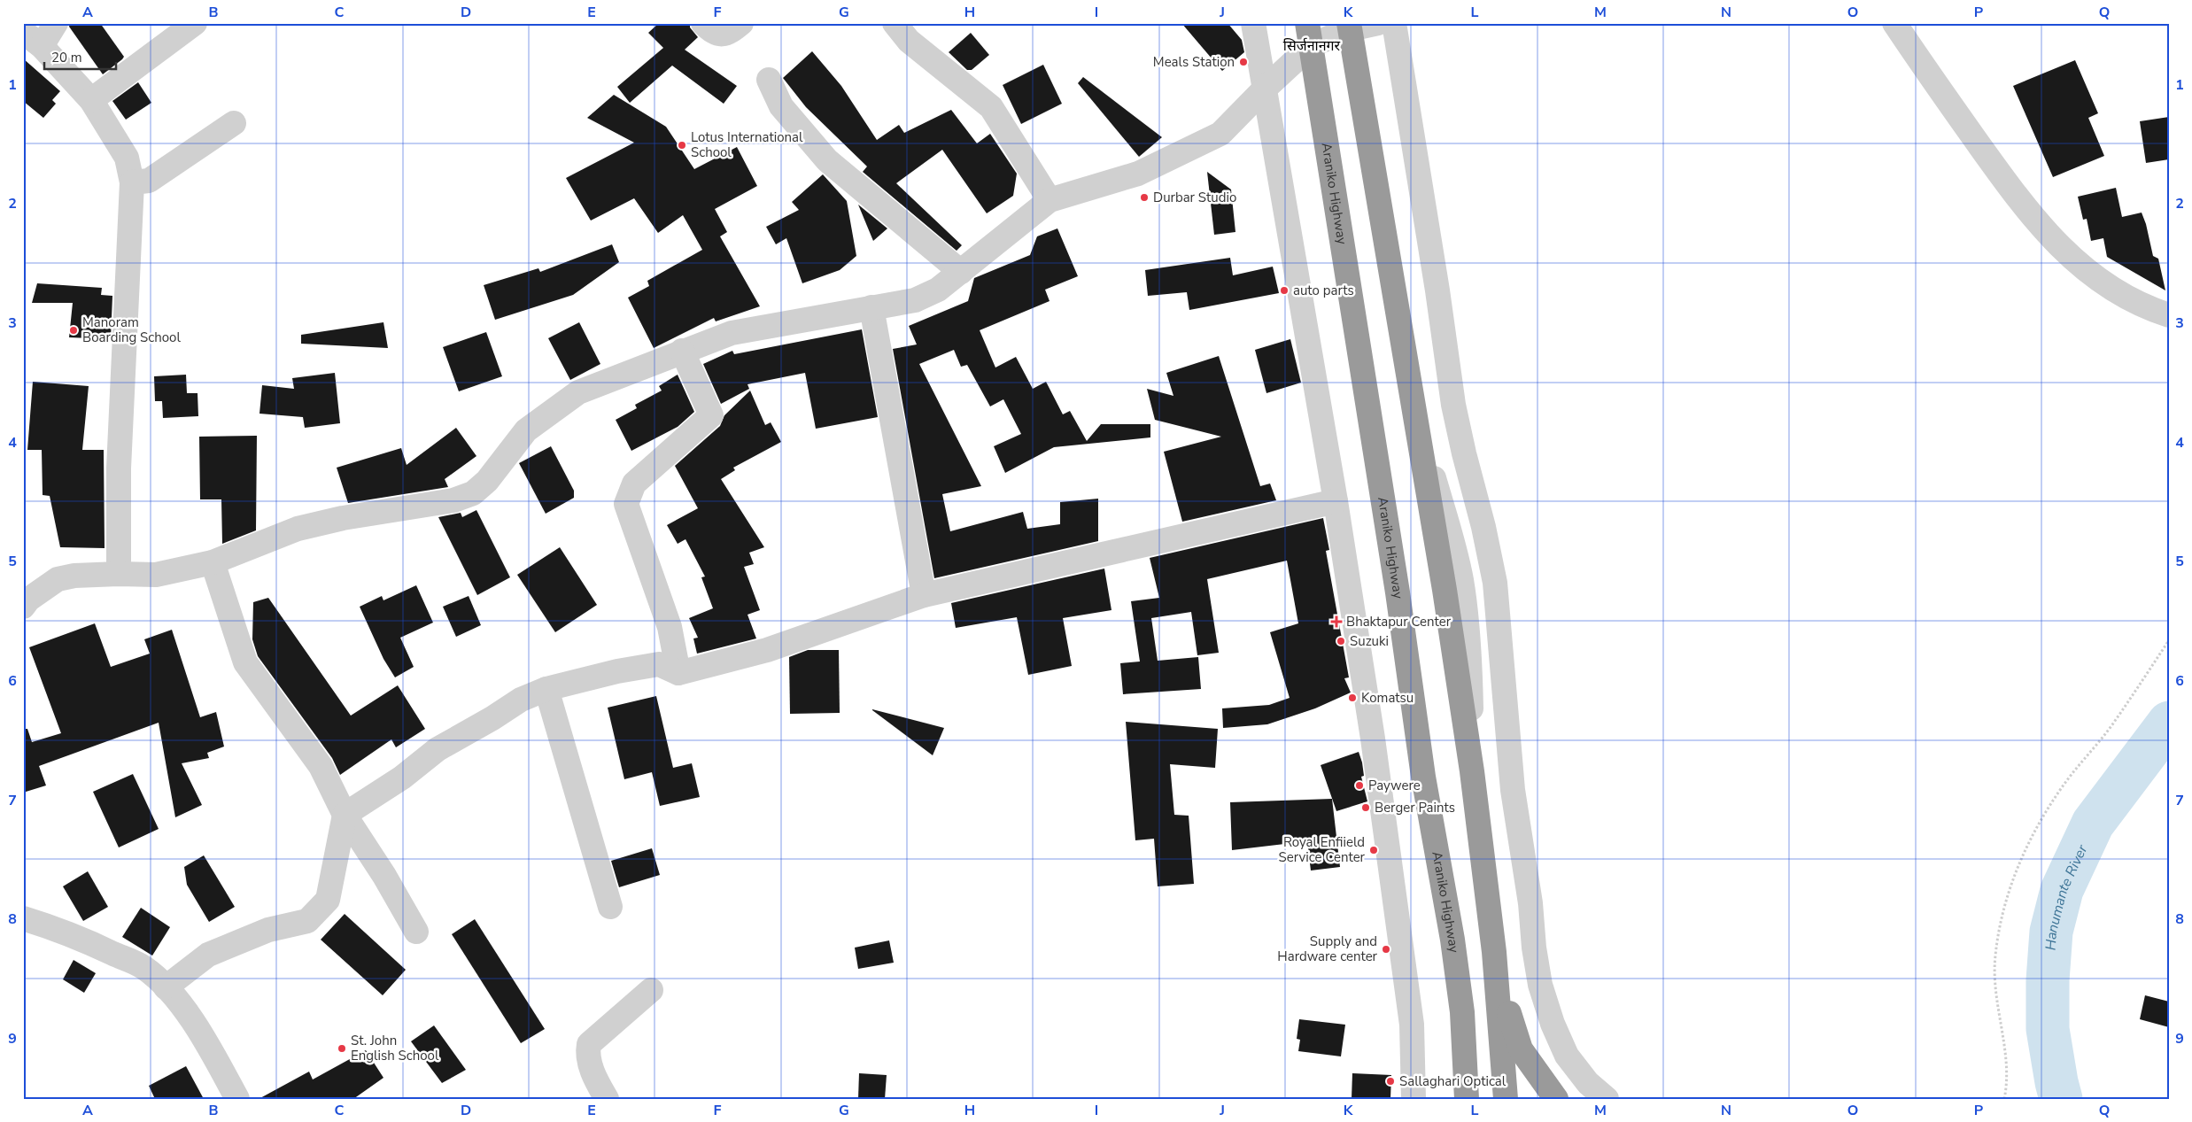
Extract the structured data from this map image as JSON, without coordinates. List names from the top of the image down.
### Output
{
  "streets": {
    "highway": ["Araniko Highway"]
  },
  "districts": ["सिर्जनानगर"],
  "water": ["Hanumante River"],
  "places": {
    "other": [
      "Meals Station",
      "Lotus International School",
      "Durbar Studio",
      "auto parts",
      "Manoram Boarding School",
      "Suzuki",
      "Komatsu",
      "Paywere",
      "Berger Paints",
      "Royal Enfiield Service Center",
      "Supply and Hardware center",
      "St. John English School",
      "Sallaghari Optical"
    ],
    "health": ["Bhaktapur Center"]
  },
  "scale_bar": "20 m",
  "grid": {
    "columns": [
      "A",
      "B",
      "C",
      "D",
      "E",
      "F",
      "G",
      "H",
      "I",
      "J",
      "K",
      "L",
      "M",
      "N",
      "O",
      "P",
      "Q"
    ],
    "rows": [
      "1",
      "2",
      "3",
      "4",
      "5",
      "6",
      "7",
      "8",
      "9"
    ]
  }
}
